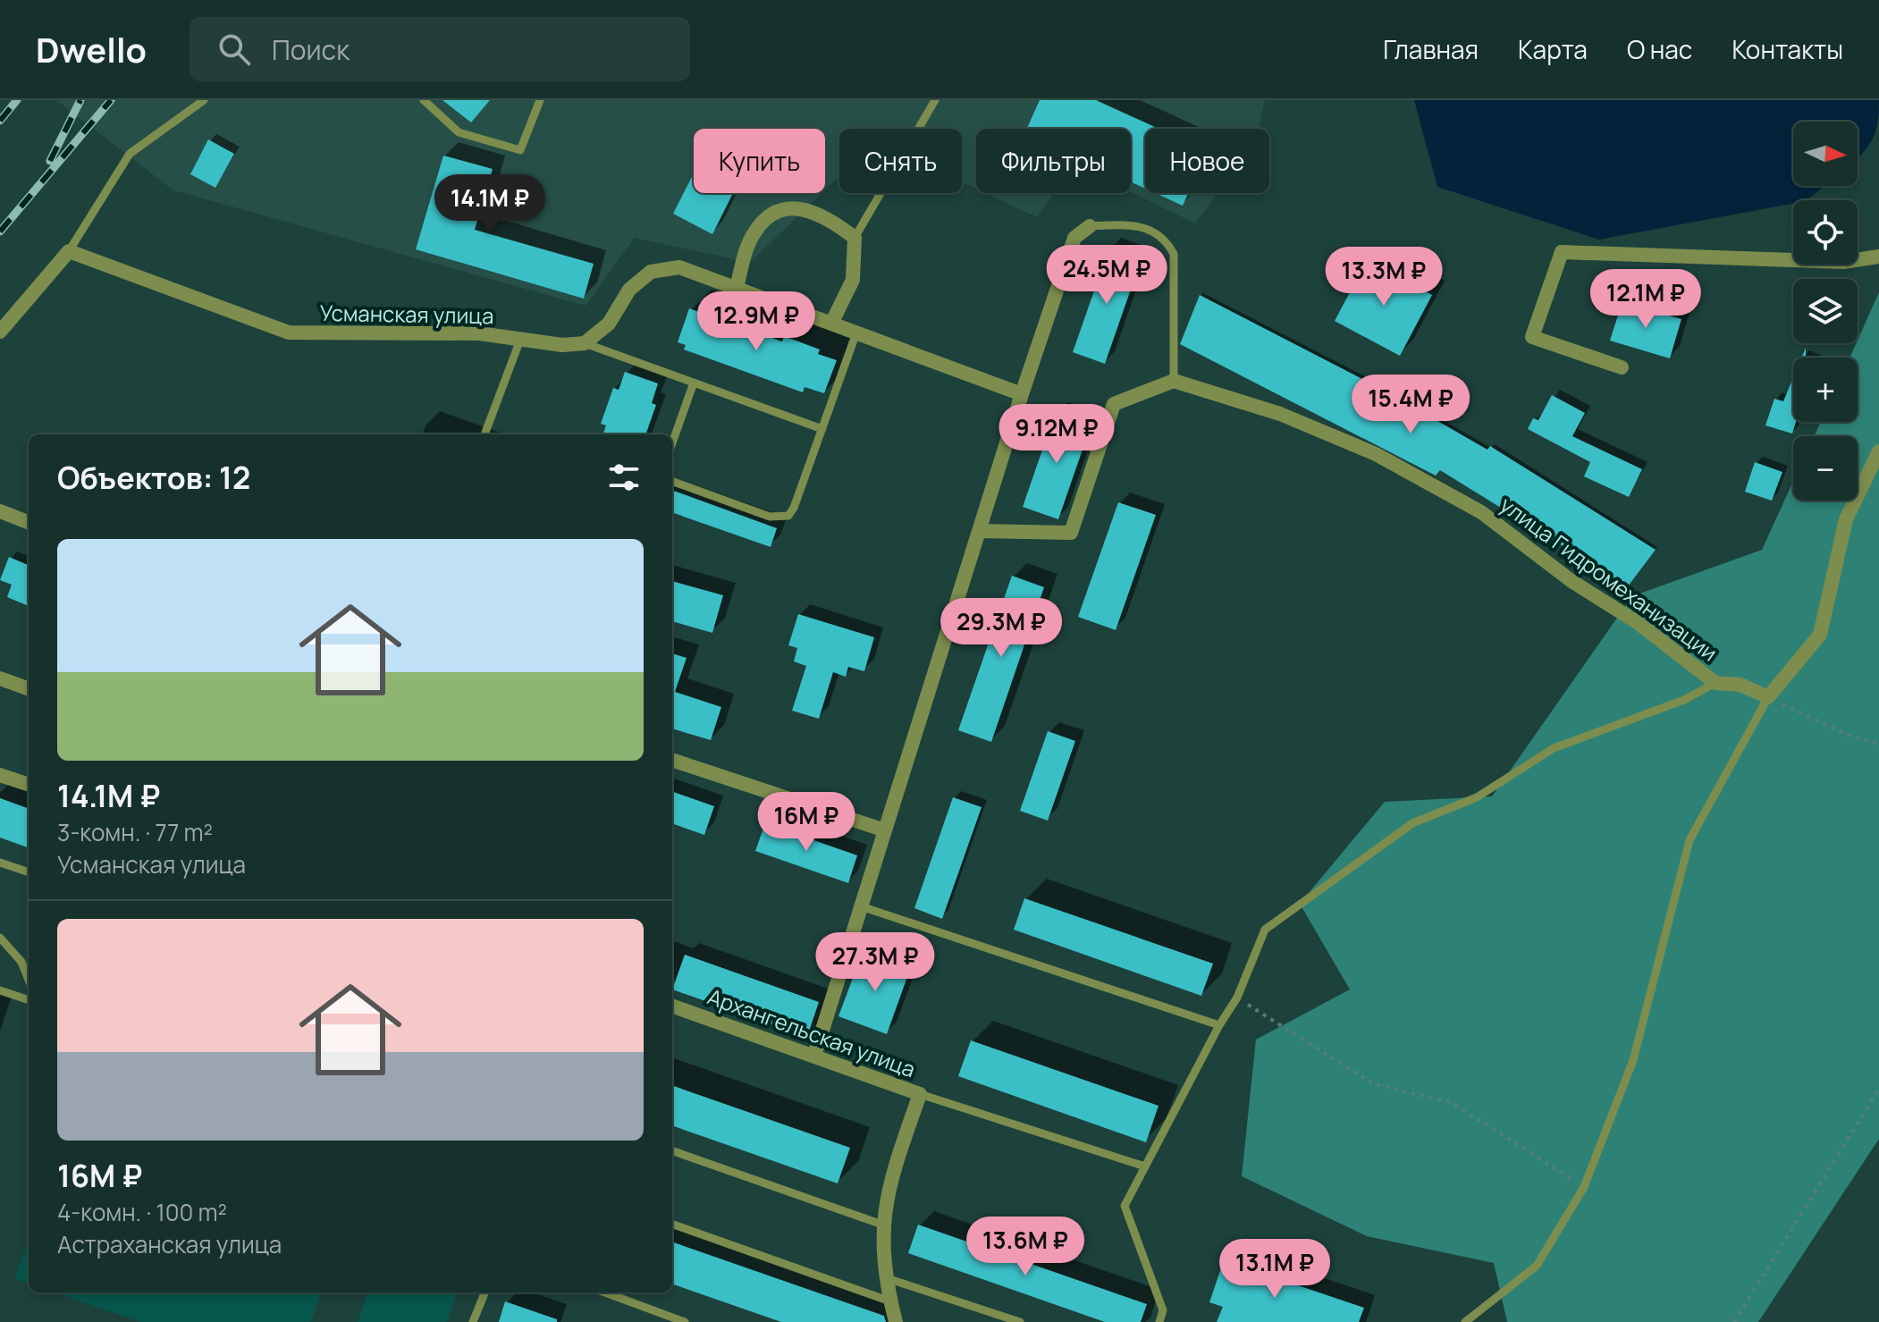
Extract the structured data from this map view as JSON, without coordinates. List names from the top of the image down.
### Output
{
  "streets": {
    "street": ["Усманская улица", "улица Гидромеханизации", "Архангельская улица"]
  },
  "north": "right",
  "page": {
    "header": "Dwello",
    "search": "Поиск",
    "nav": [
      "Главная",
      "Карта",
      "О нас",
      "Контакты"
    ],
    "map_buttons": ["+", "−"],
    "chip": [
      "Купить",
      "Снять",
      "Фильтры",
      "Новое"
    ],
    "price": [
      "14.1M ₽",
      "24.5M ₽",
      "13.3M ₽",
      "12.1M ₽",
      "12.9M ₽",
      "15.4M ₽",
      "9.12M ₽",
      "29.3M ₽",
      "16M ₽",
      "27.3M ₽",
      "13.6M ₽",
      "13.1M ₽"
    ],
    "heading": "Объектов: 12",
    "list": [
      {
        "name": "14.1M ₽",
        "note": "3-комн. · 77 m² · Усманская улица"
      },
      {
        "name": "16M ₽",
        "note": "4-комн. · 100 m² · Астраханская улица"
      }
    ]
  }
}
